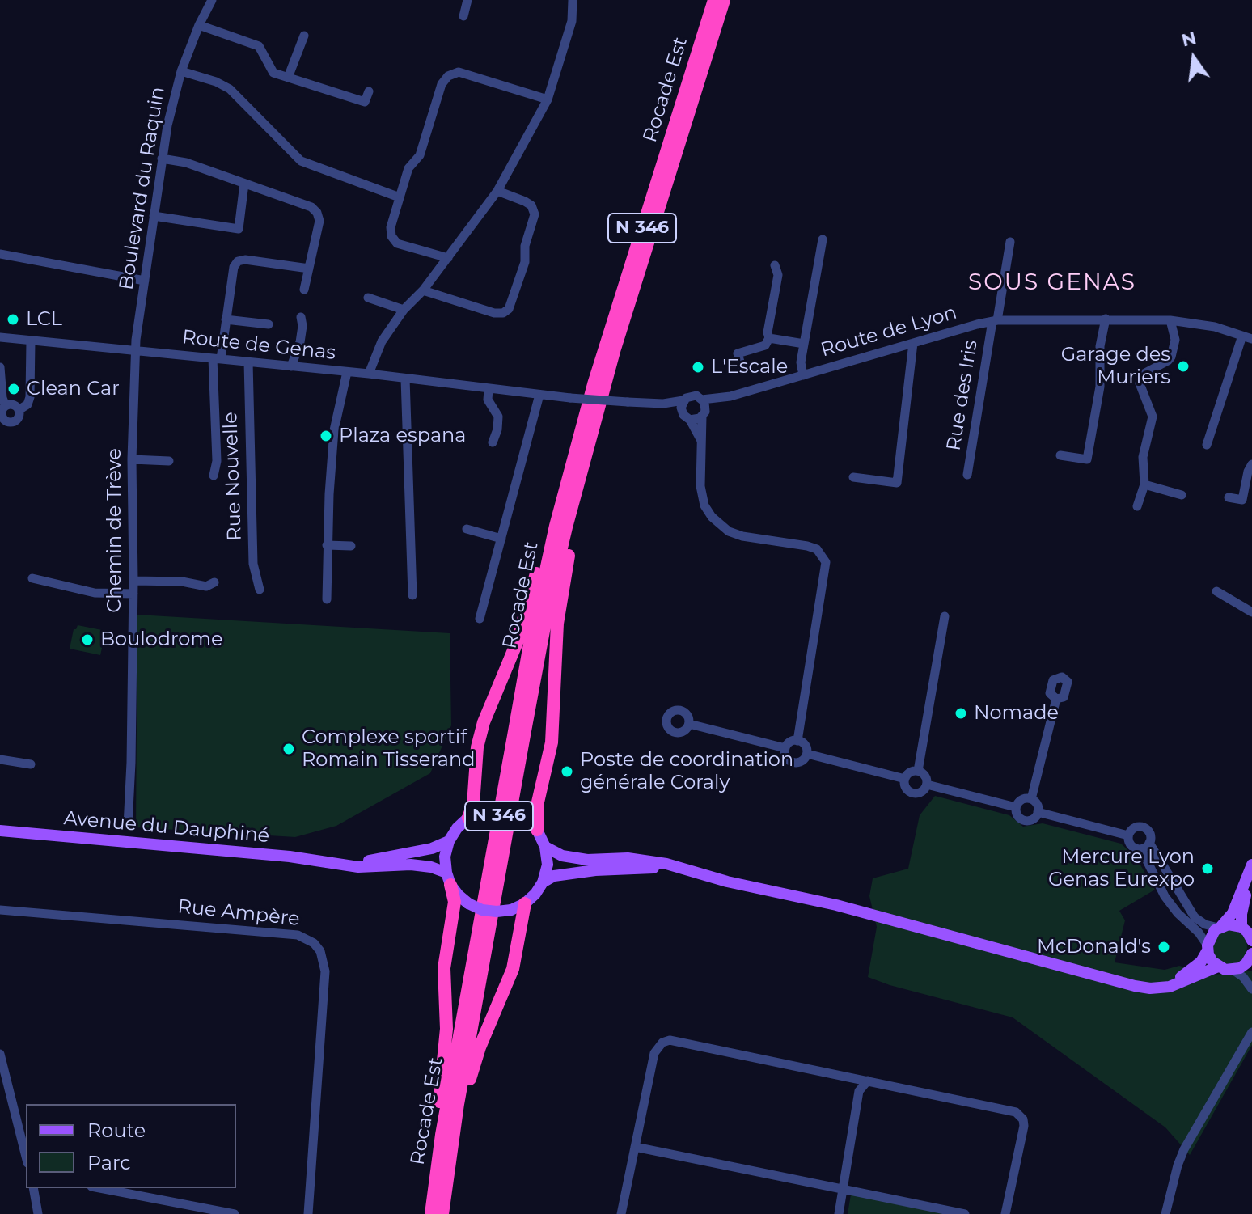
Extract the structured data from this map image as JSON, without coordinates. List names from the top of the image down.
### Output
{
  "streets": {
    "highway": ["Rocade Est", "N 346"],
    "main road": ["Avenue du Dauphiné"],
    "street": [
      "Boulevard du Raquin",
      "Route de Lyon",
      "Route de Genas",
      "Rue des Iris",
      "Rue Nouvelle",
      "Chemin de Trève",
      "Rue Ampère"
    ]
  },
  "crossings": [
    ["Boulevard du Raquin", "Route de Genas"],
    ["Boulevard du Raquin", "Chemin de Trève"],
    ["Route de Lyon", "Rue des Iris"],
    ["Route de Genas", "Rue Nouvelle"],
    ["Route de Genas", "Chemin de Trève"]
  ],
  "districts": ["SOUS GENAS"],
  "places": [
    "LCL",
    "Garage des Muriers",
    "L'Escale",
    "Clean Car",
    "Plaza espana",
    "Boulodrome",
    "Nomade",
    "Complexe sportif Romain Tisserand",
    "Poste de coordination générale Coraly",
    "Mercure Lyon Genas Eurexpo",
    "McDonald's"
  ],
  "legend": ["Route", "Parc"],
  "north": "top"
}
